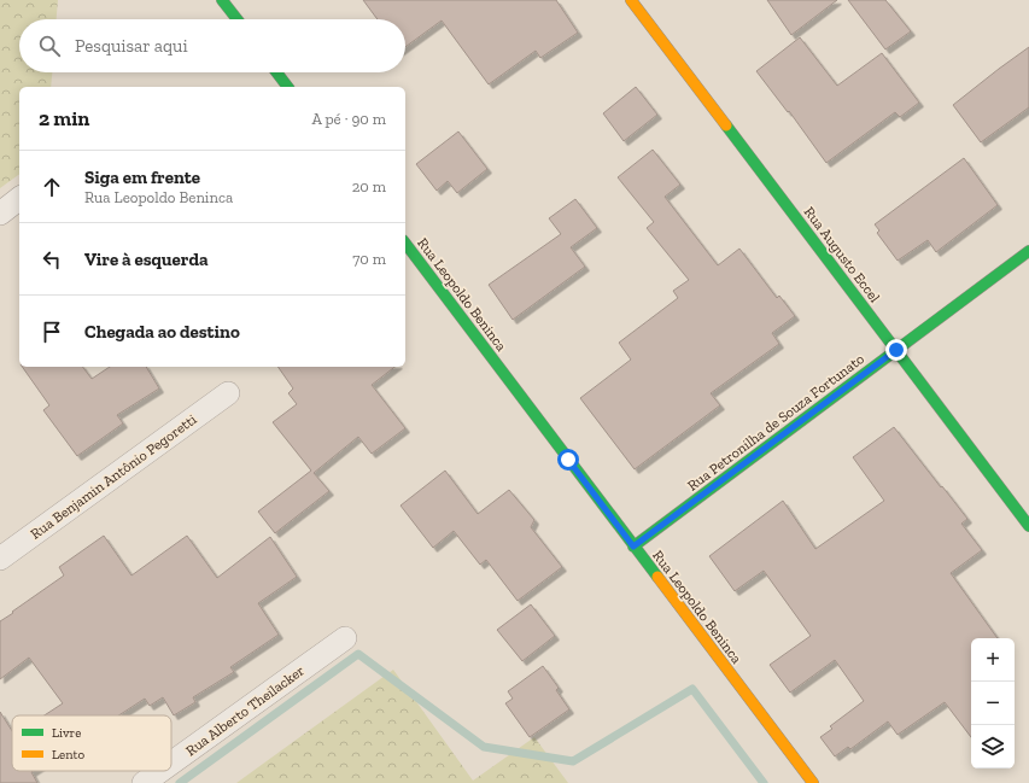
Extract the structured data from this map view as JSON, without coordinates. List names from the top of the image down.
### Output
{
  "streets": {
    "street": [
      "Rua Augusto Eccel",
      "Rua Leopoldo Beninca",
      "Rua Petronilha de Souza Fortunato",
      "Rua Benjamin Antônio Pegoretti",
      "Rua Alberto Theilacker"
    ]
  },
  "crossings": [
    ["Rua Augusto Eccel", "Rua Petronilha de Souza Fortunato"],
    ["Rua Leopoldo Beninca", "Rua Petronilha de Souza Fortunato"]
  ],
  "legend": ["Livre", "Lento"],
  "page": {
    "search": "Pesquisar aqui",
    "heading": ["2 min", "A pé · 90 m"],
    "list": [
      ["Siga em frente", "Rua Leopoldo Beninca", "20 m"],
      ["Vire à esquerda", "70 m"],
      "Chegada ao destino"
    ],
    "map_buttons": ["+", "−"]
  }
}
